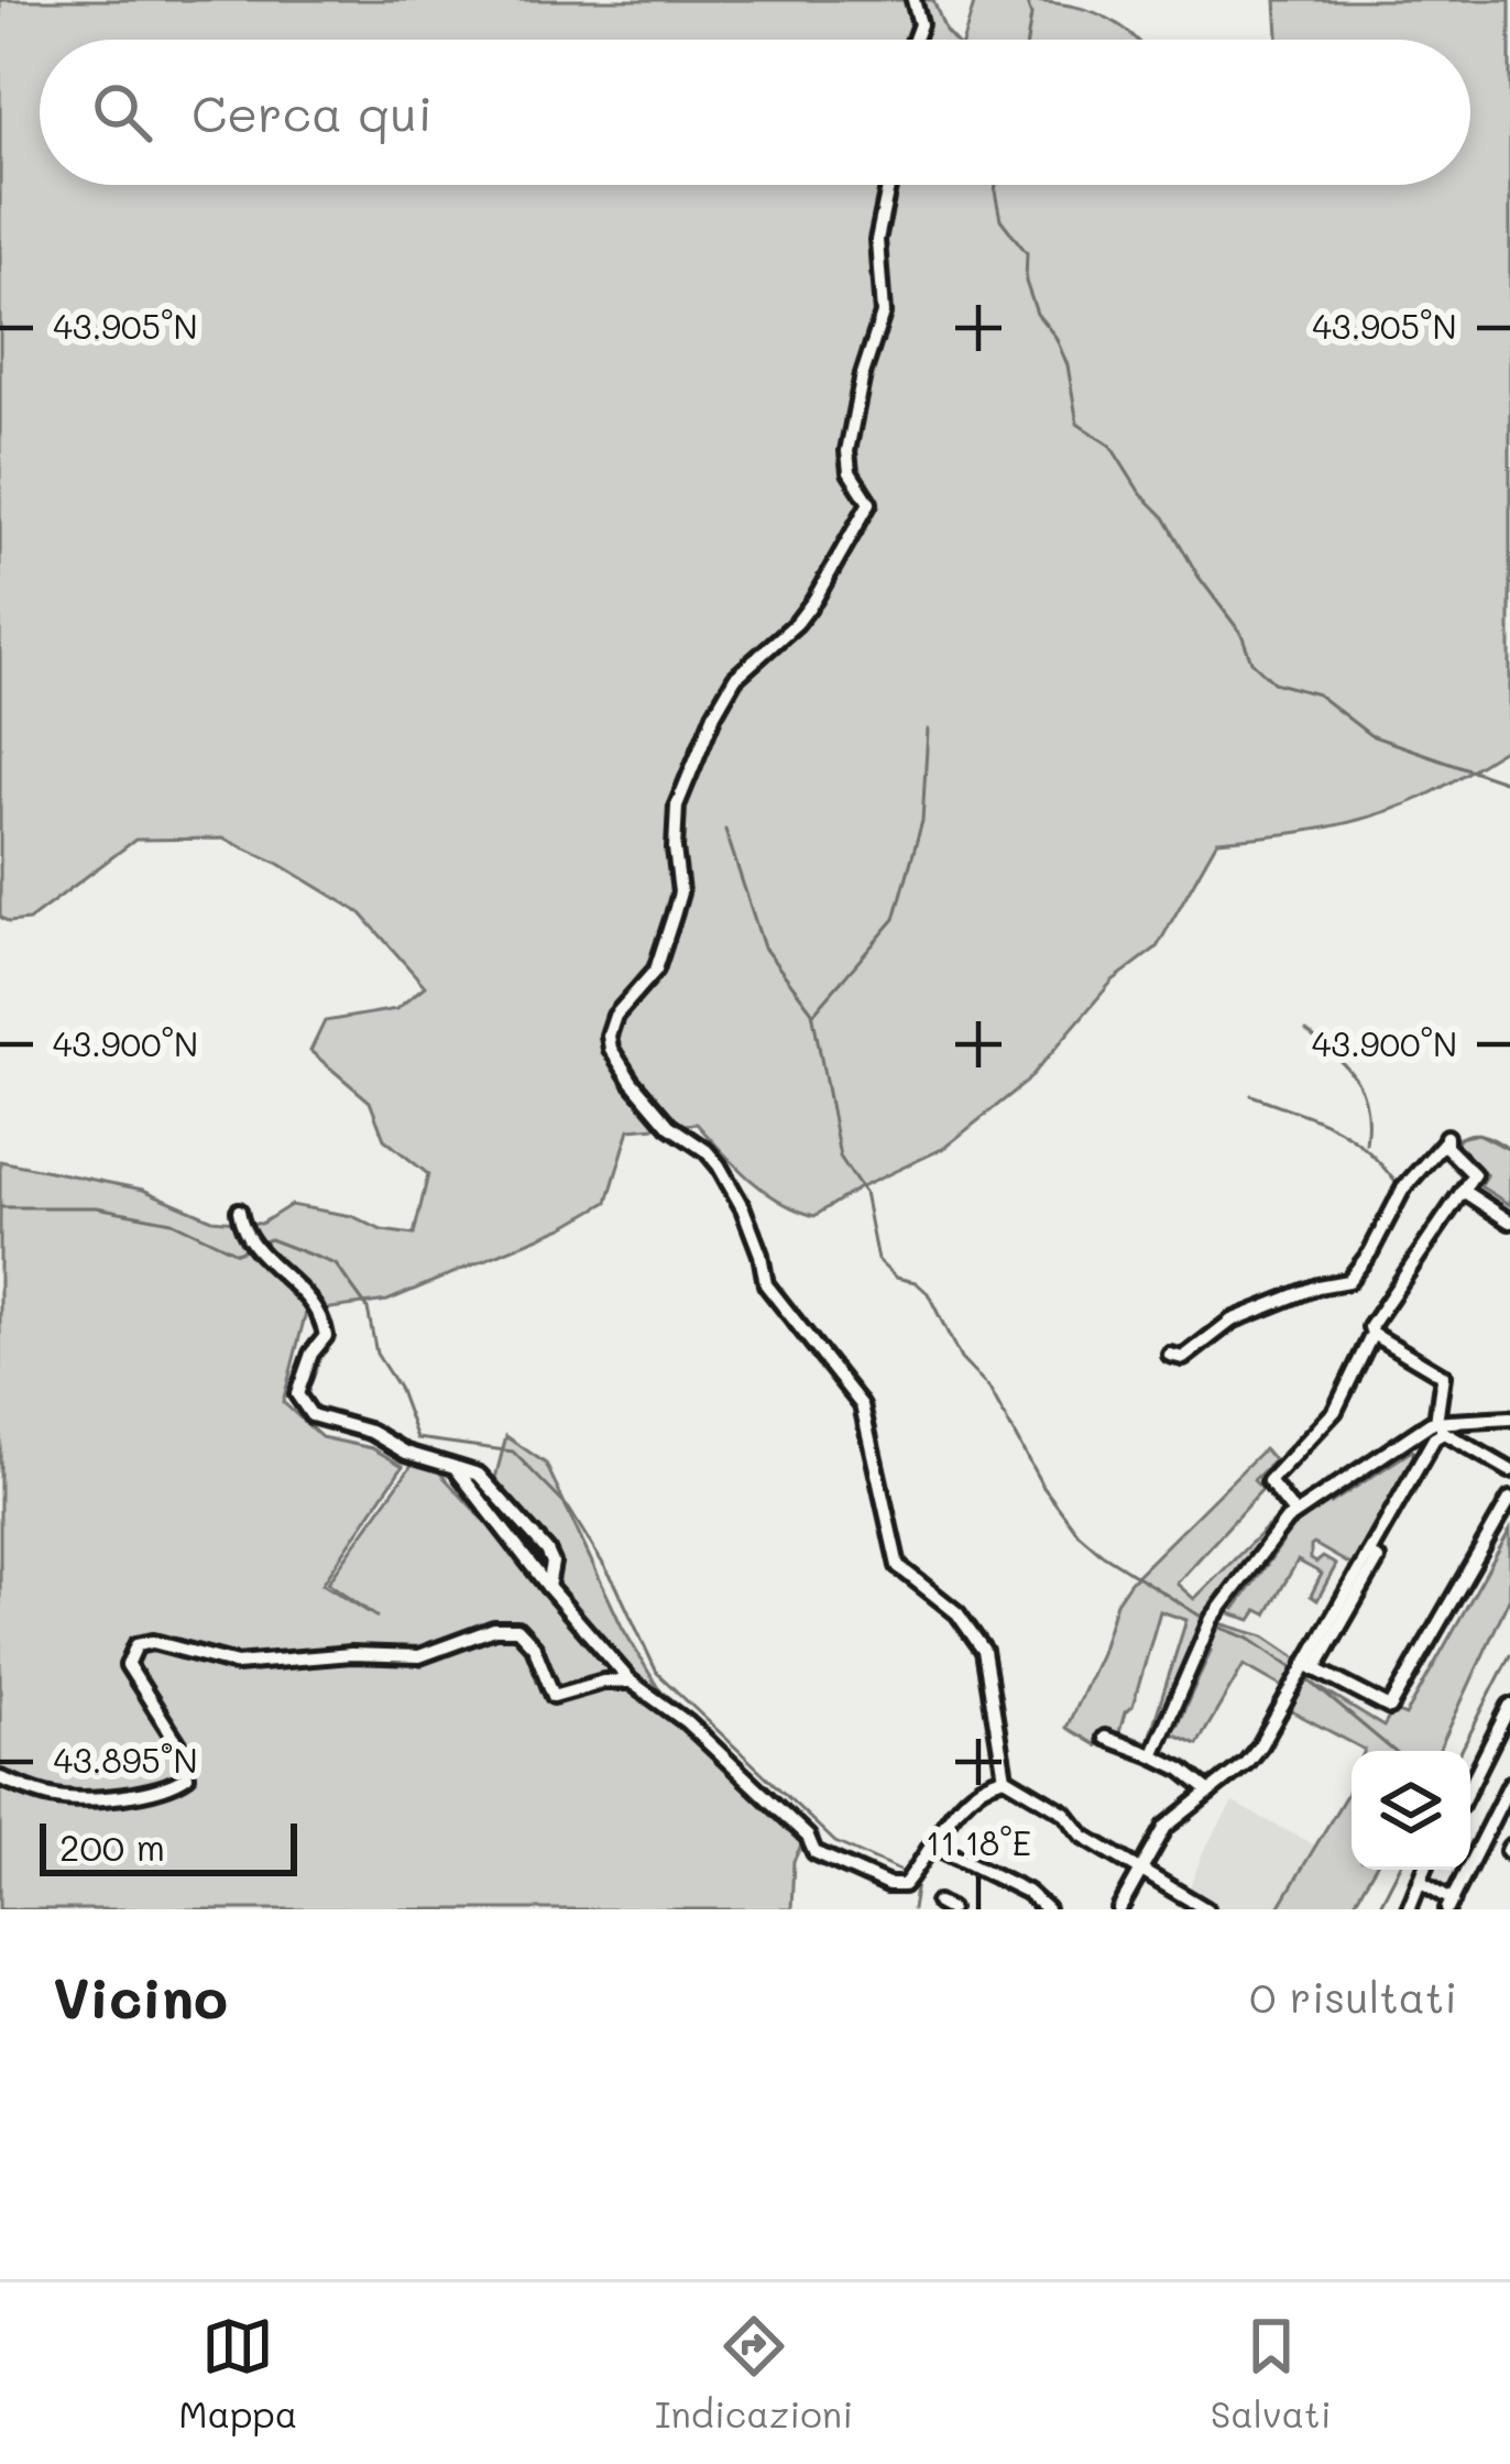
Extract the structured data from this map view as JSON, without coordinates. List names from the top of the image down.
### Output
{
  "scale_bar": "200 m",
  "page": {
    "search": "Cerca qui",
    "scale": "200 m",
    "heading": ["Vicino", "0 risultati"],
    "nav": ["Mappa", "Indicazioni", "Salvati"]
  },
  "coordinates": [
    "43.905°N",
    "43.900°N",
    "43.895°N",
    "11.18°E"
  ]
}
